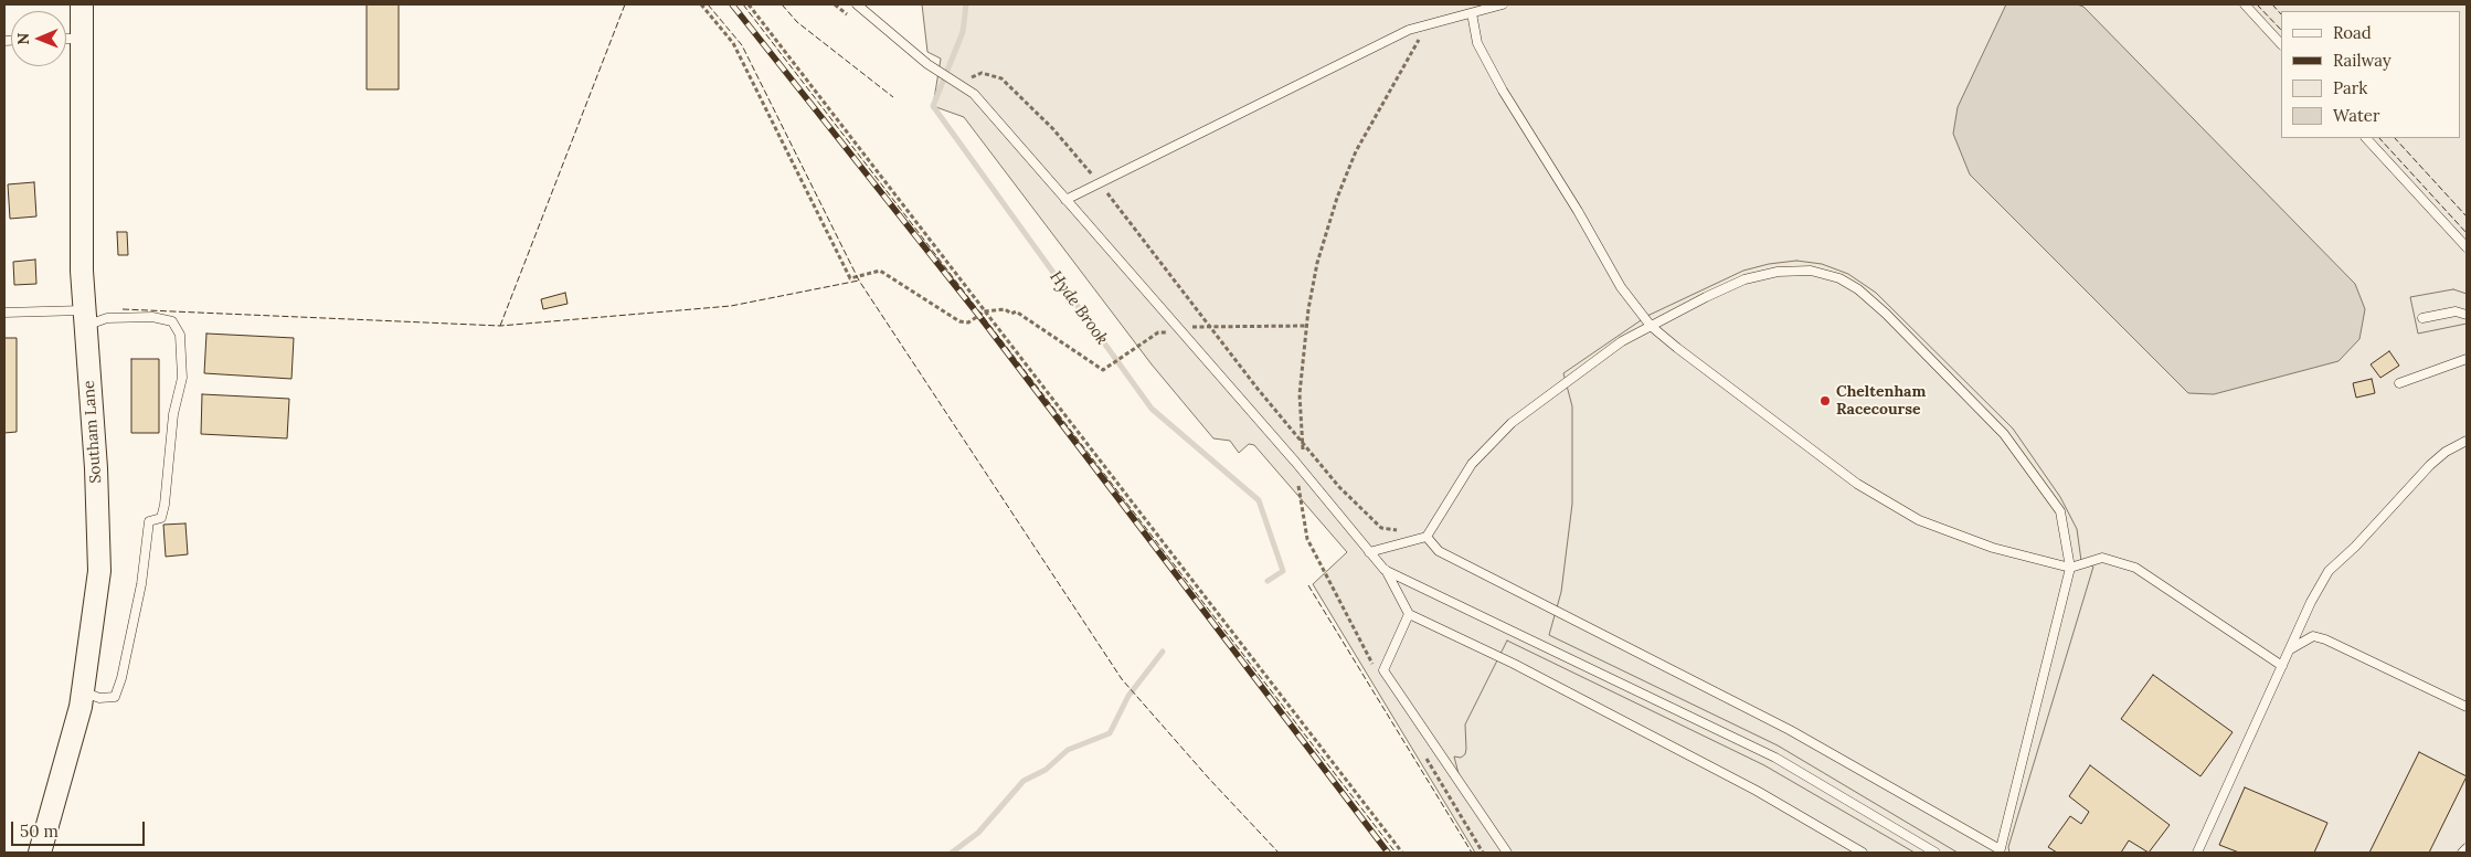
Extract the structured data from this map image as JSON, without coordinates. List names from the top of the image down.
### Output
{
  "streets": {
    "street": ["Southam Lane"]
  },
  "water": ["Hyde Brook"],
  "places": ["Cheltenham Racecourse"],
  "legend": [
    "Road",
    "Railway",
    "Park",
    "Water"
  ],
  "scale_bar": "50 m",
  "north": "left"
}
